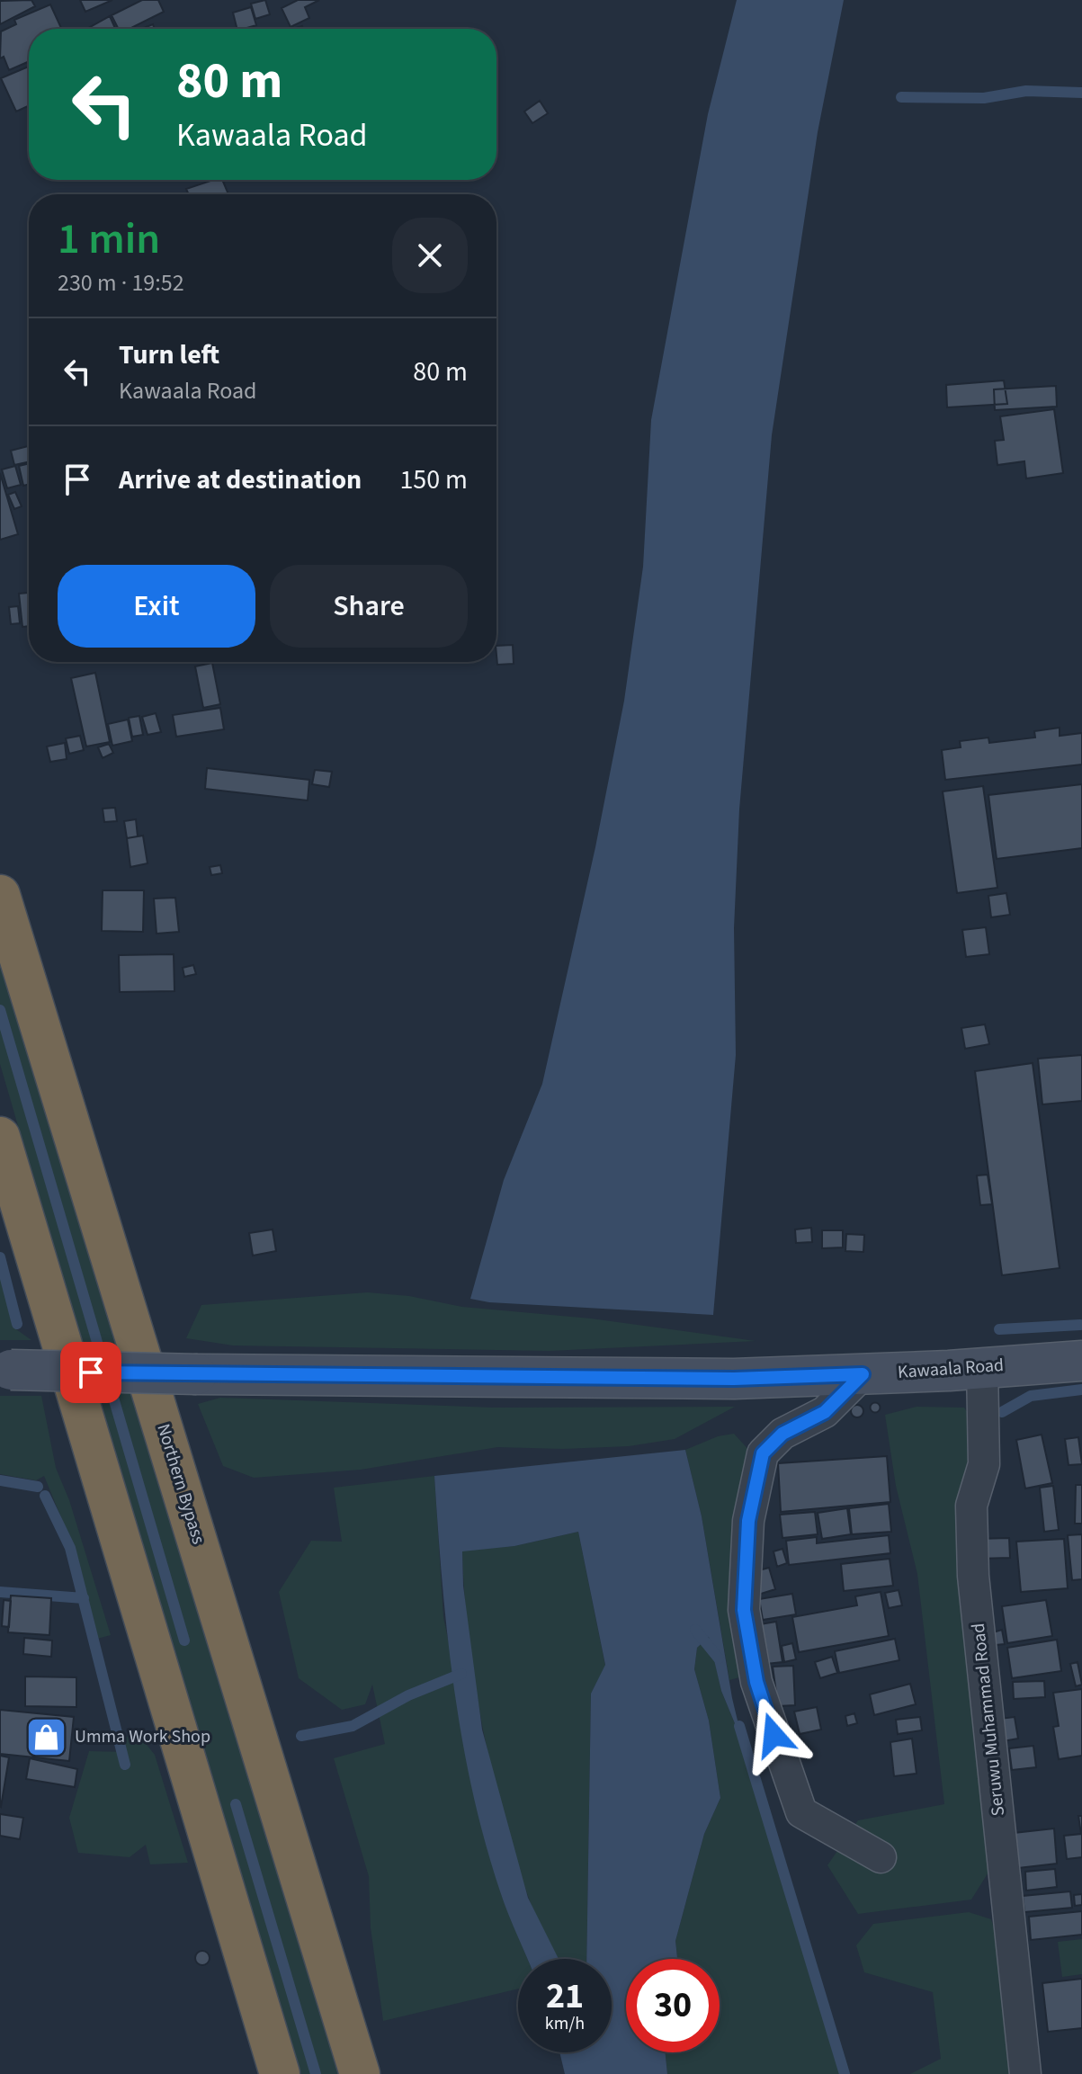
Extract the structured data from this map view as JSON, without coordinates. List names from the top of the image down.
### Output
{
  "streets": {
    "highway": ["Northern Bypass"],
    "street": ["Kawaala Road", "Seruwu Muhammad Road"]
  },
  "crossings": [
    ["Kawaala Road", "Seruwu Muhammad Road"]
  ],
  "places": {
    "shop": ["Umma Work Shop"]
  },
  "page": {
    "turn": ["80 m", "Kawaala Road"],
    "heading": ["1 min", "230 m · 19:52"],
    "list": [
      {
        "name": "Turn left",
        "note": "Kawaala Road",
        "value": "80 m"
      },
      {
        "name": "Arrive at destination",
        "value": "150 m"
      }
    ],
    "buttons": ["Exit", "Share"],
    "speed": "21 km/h",
    "limit": "30"
  }
}
